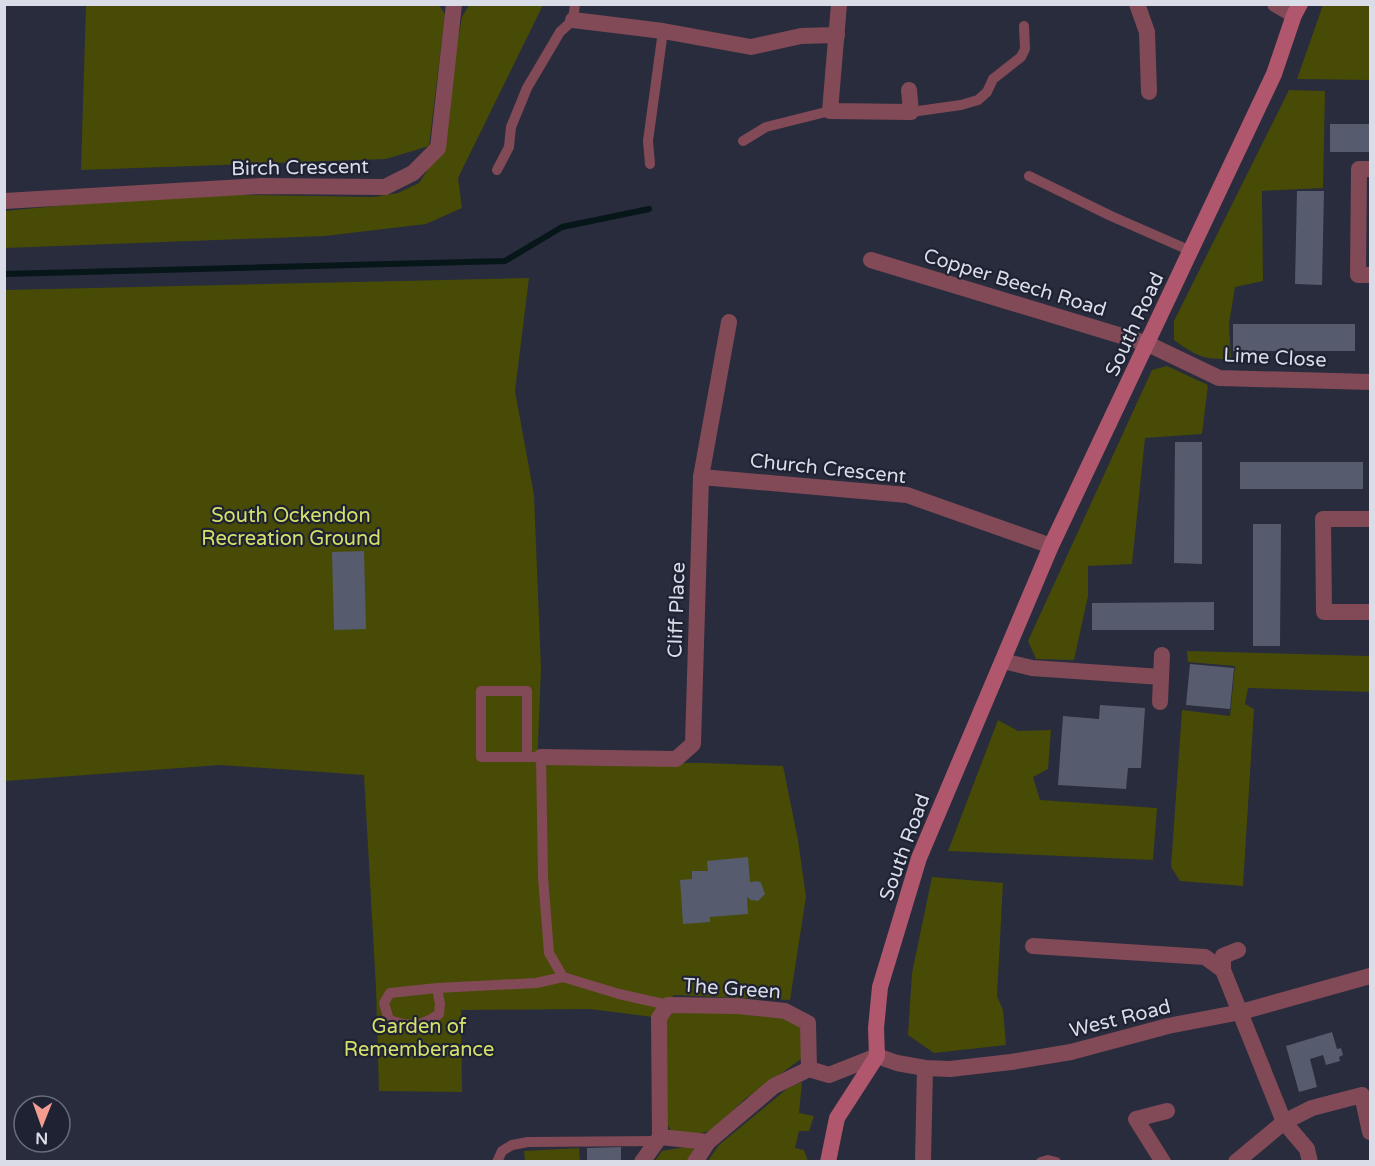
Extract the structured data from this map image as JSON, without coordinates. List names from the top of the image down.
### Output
{
  "streets": {
    "main road": ["South Road"],
    "street": [
      "Birch Crescent",
      "Copper Beech Road",
      "Lime Close",
      "Church Crescent",
      "Cliff Place",
      "The Green",
      "West Road"
    ]
  },
  "crossings": [
    ["Copper Beech Road", "South Road"],
    ["Copper Beech Road", "Lime Close"],
    ["South Road", "Lime Close"],
    ["South Road", "Church Crescent"],
    ["South Road", "West Road"],
    ["Church Crescent", "Cliff Place"]
  ],
  "parks": ["South Ockendon Recreation Ground", "Garden of Rememberance"],
  "north": "bottom"
}
